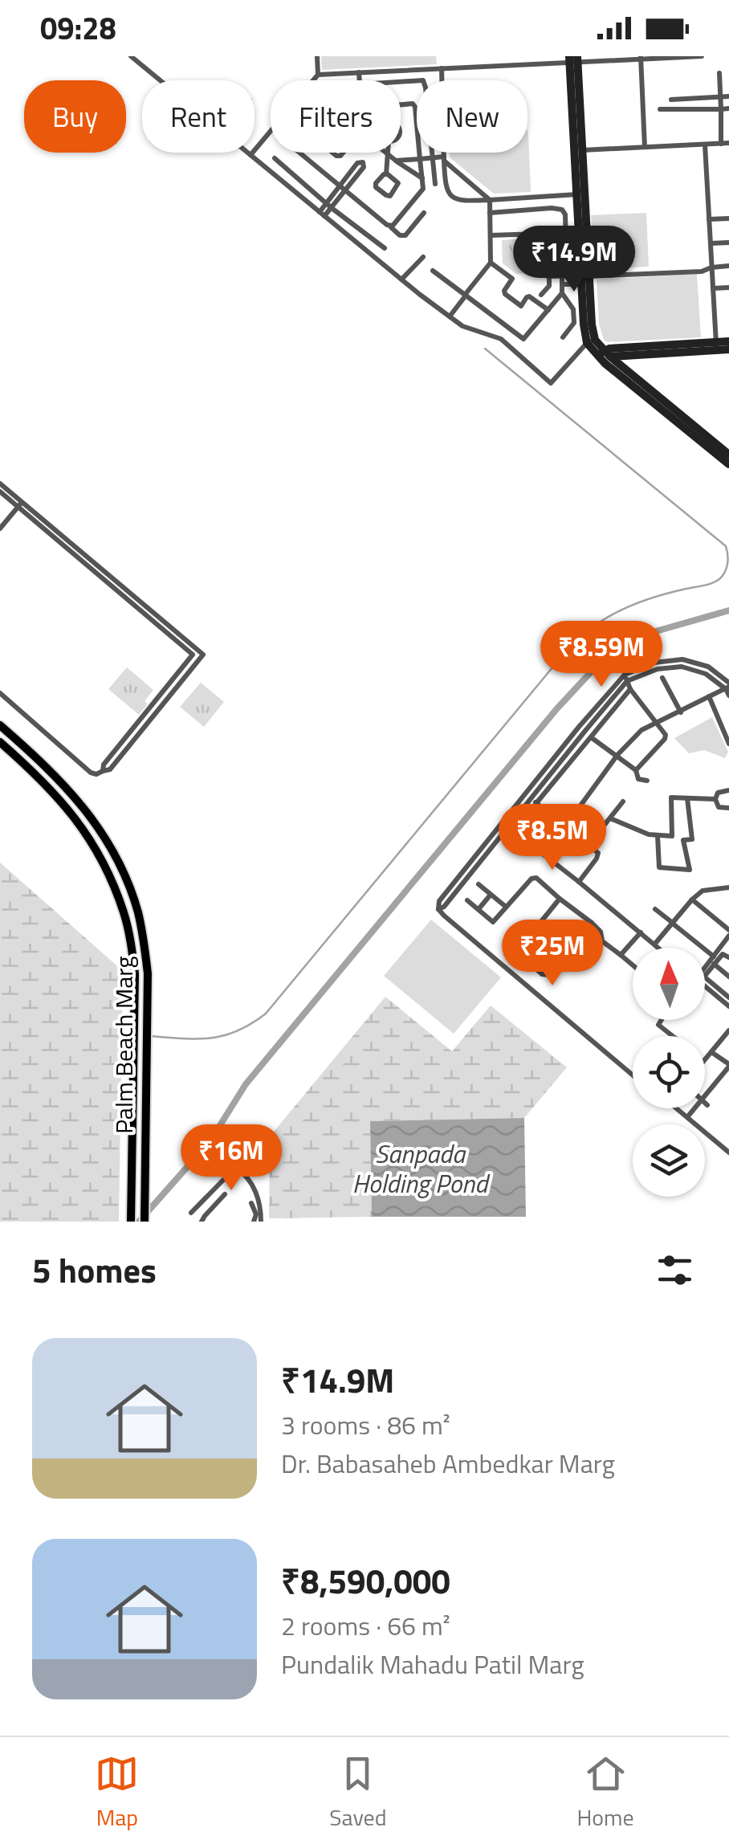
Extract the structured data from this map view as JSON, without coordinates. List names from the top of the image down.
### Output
{
  "streets": {
    "main road": ["Palm Beach Marg"]
  },
  "water": ["Sanpada Holding Pond"],
  "north": "top",
  "page": {
    "status": "09:28",
    "chip": [
      "Buy",
      "Rent",
      "Filters",
      "New"
    ],
    "price": [
      "₹14.9M",
      "₹8.59M",
      "₹8.5M",
      "₹25M",
      "₹16M"
    ],
    "heading": "5 homes",
    "list": [
      {
        "name": "₹14.9M",
        "note": "3 rooms · 86 m² · Dr. Babasaheb Ambedkar Marg"
      },
      {
        "name": "₹8,590,000",
        "note": "2 rooms · 66 m² · Pundalik Mahadu Patil Marg"
      }
    ],
    "tabs": ["Map", "Saved", "Home"]
  }
}
